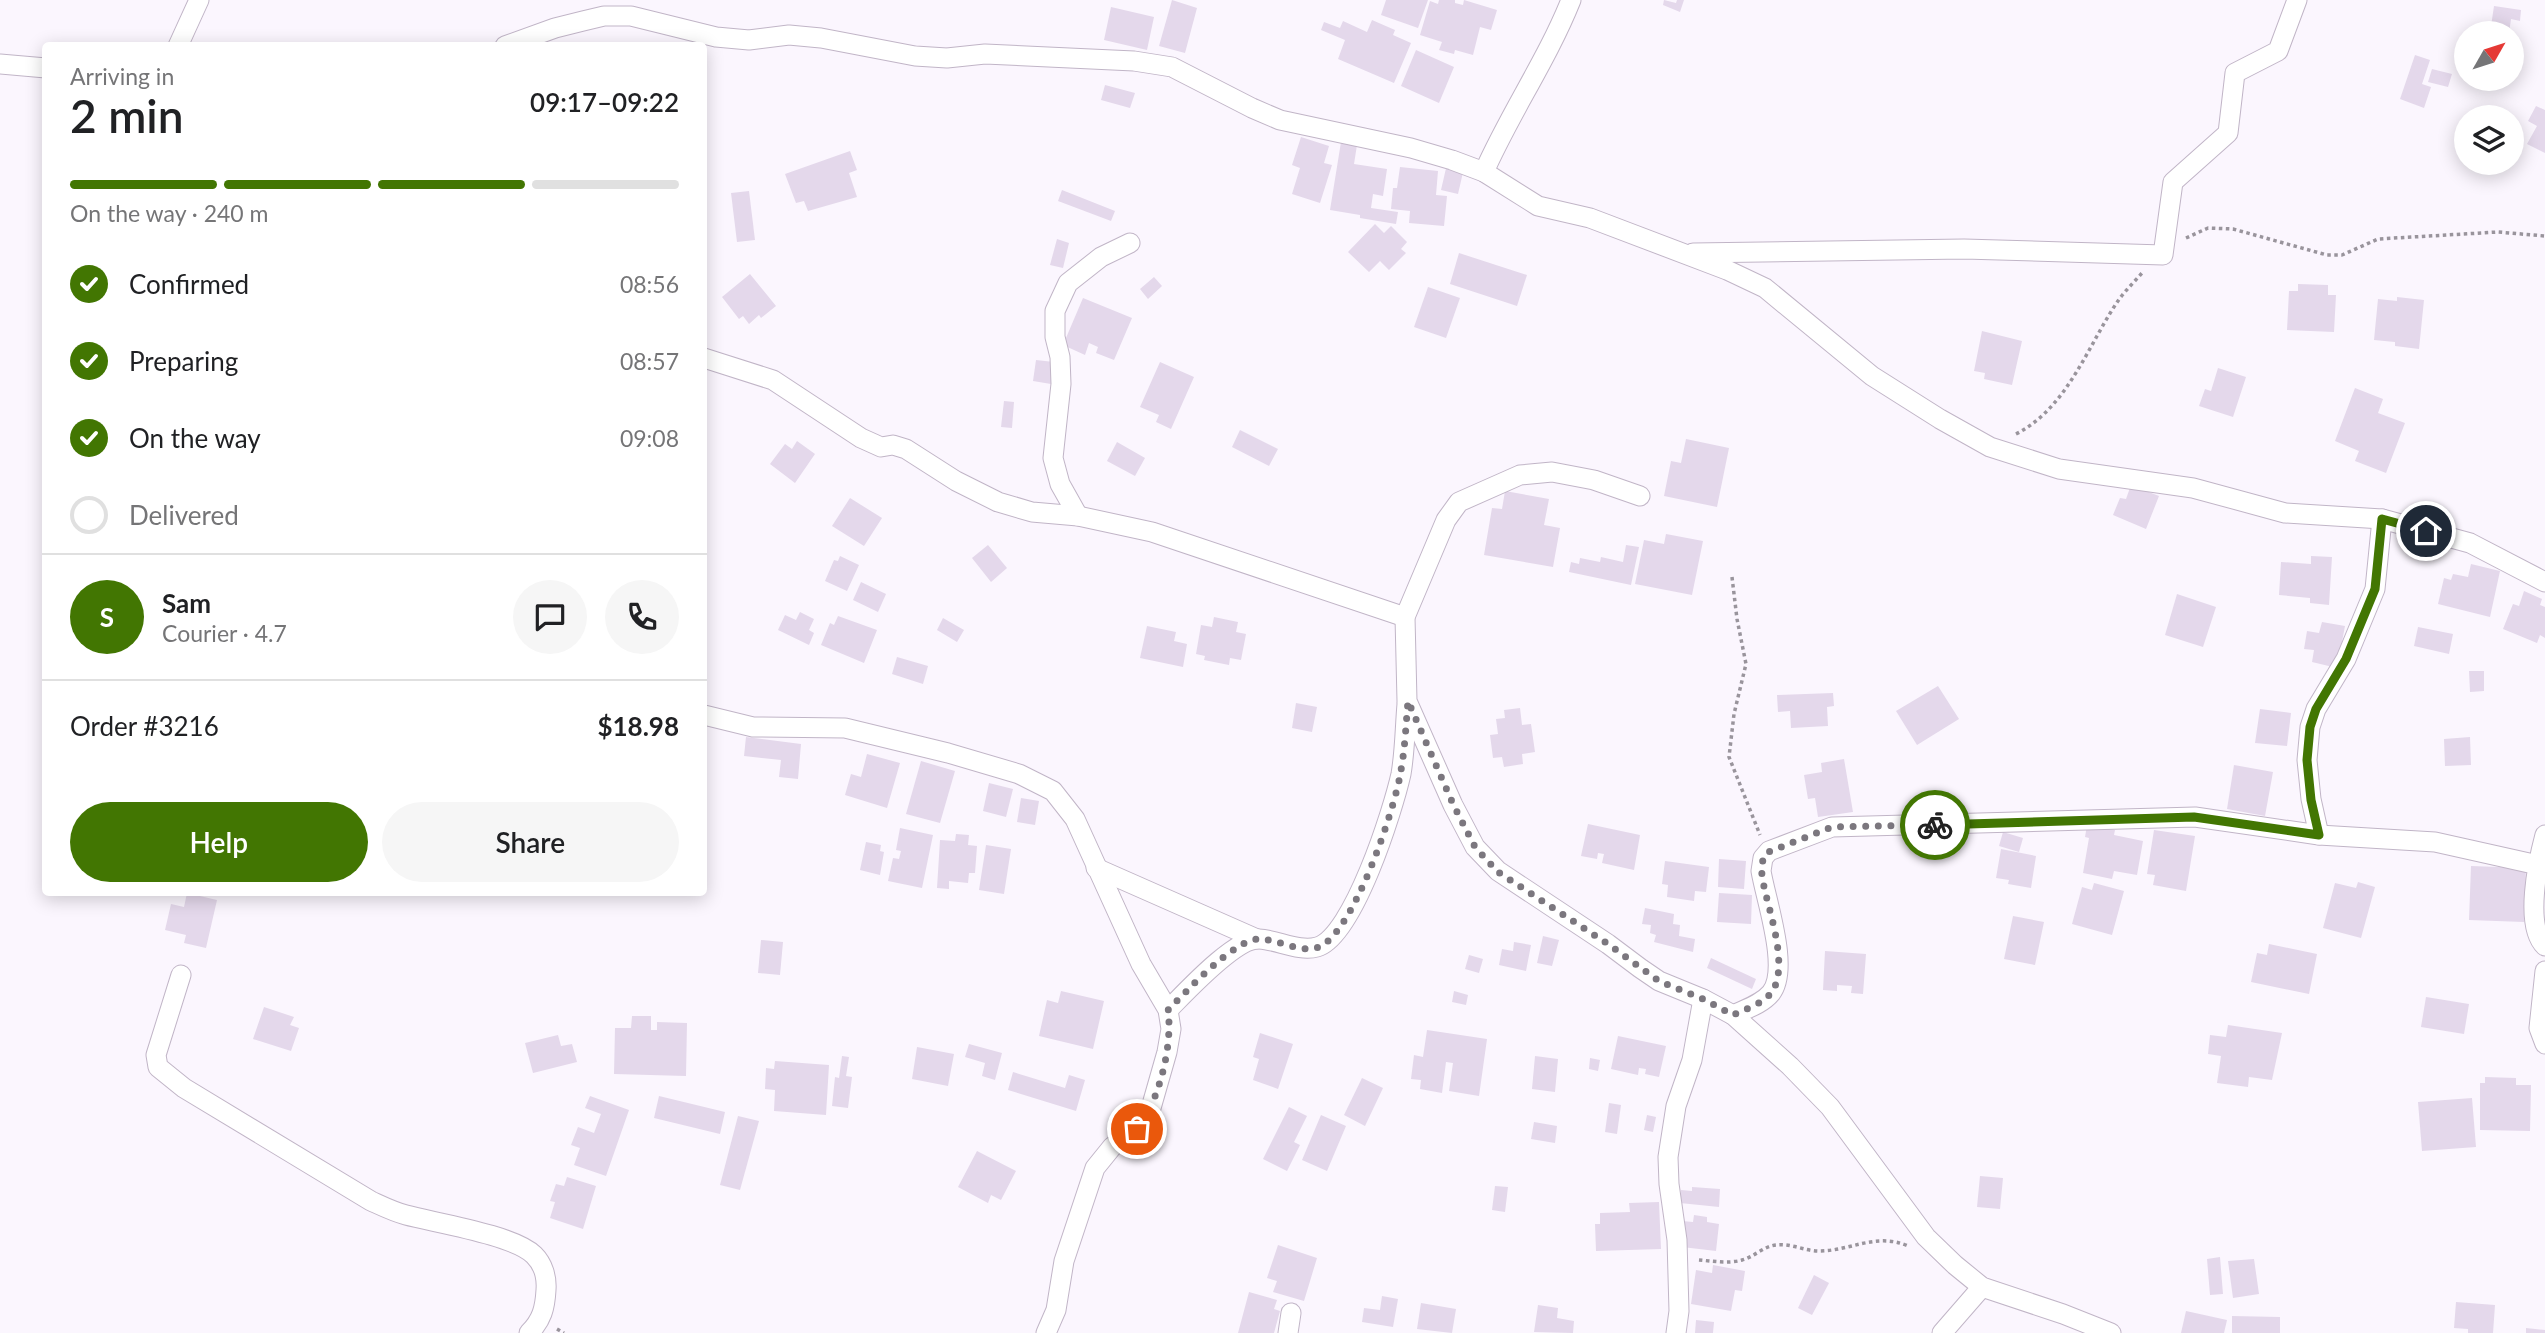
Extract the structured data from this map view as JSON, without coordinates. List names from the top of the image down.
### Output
{
  "north": "top right",
  "page": {
    "heading": ["2 min", "Arriving in", "09:17–09:22"],
    "panel": [
      "Sam",
      "Courier · 4.7",
      "Order #3216",
      "$18.98"
    ],
    "bar": "On the way · 240 m",
    "list": [
      ["Confirmed", "08:56"],
      ["Preparing", "08:57"],
      ["On the way", "09:08"],
      "Delivered"
    ],
    "round": "S",
    "buttons": ["Help", "Share"]
  }
}
